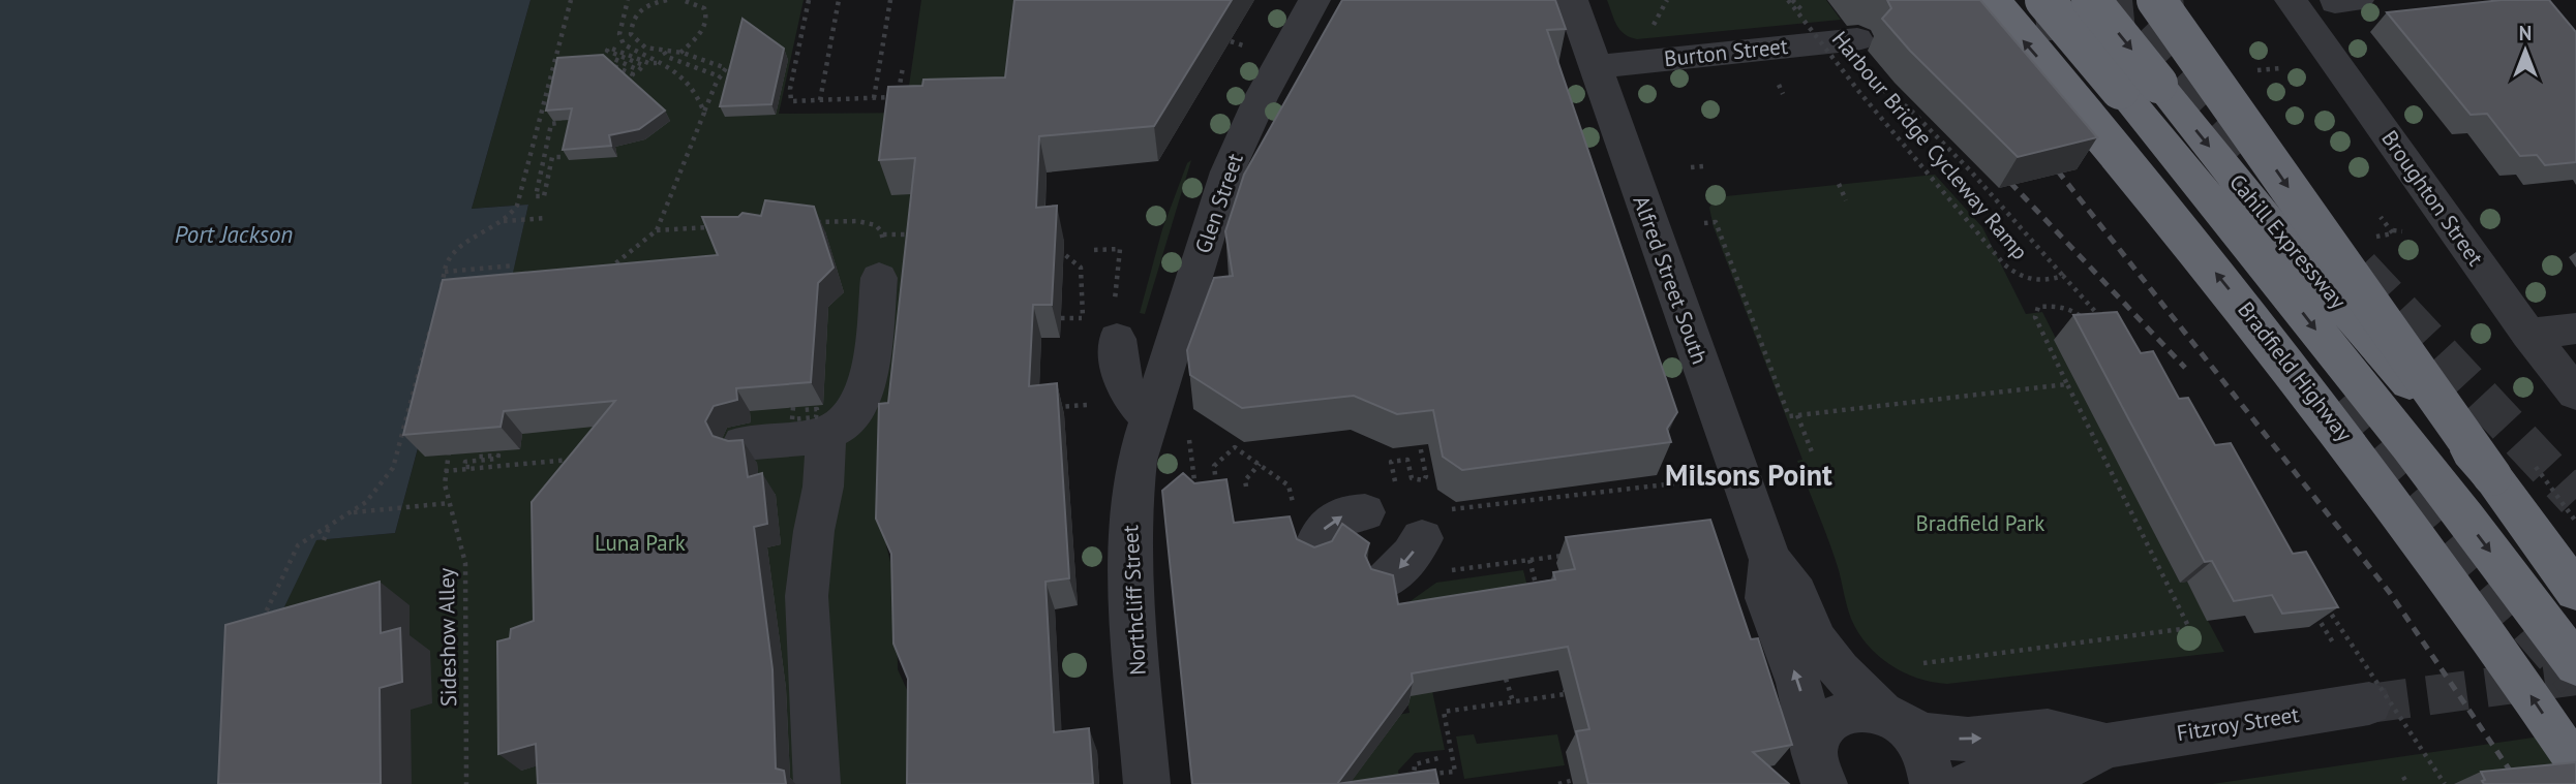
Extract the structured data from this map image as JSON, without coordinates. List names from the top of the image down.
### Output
{
  "streets": {
    "highway": ["Cahill Expressway", "Bradfield Highway"],
    "street": [
      "Burton Street",
      "Broughton Street",
      "Glen Street",
      "Alfred Street South",
      "Northcliff Street",
      "Fitzroy Street"
    ],
    "path": ["Harbour Bridge Cycleway Ramp", "Sideshow Alley"]
  },
  "crossings": [
    ["Burton Street", "Alfred Street South"],
    ["Glen Street", "Northcliff Street"],
    ["Alfred Street South", "Fitzroy Street"]
  ],
  "one_way": ["Cahill Expressway"],
  "districts": ["Milsons Point"],
  "water": ["Port Jackson"],
  "parks": ["Bradfield Park", "Luna Park"],
  "north": "top"
}
